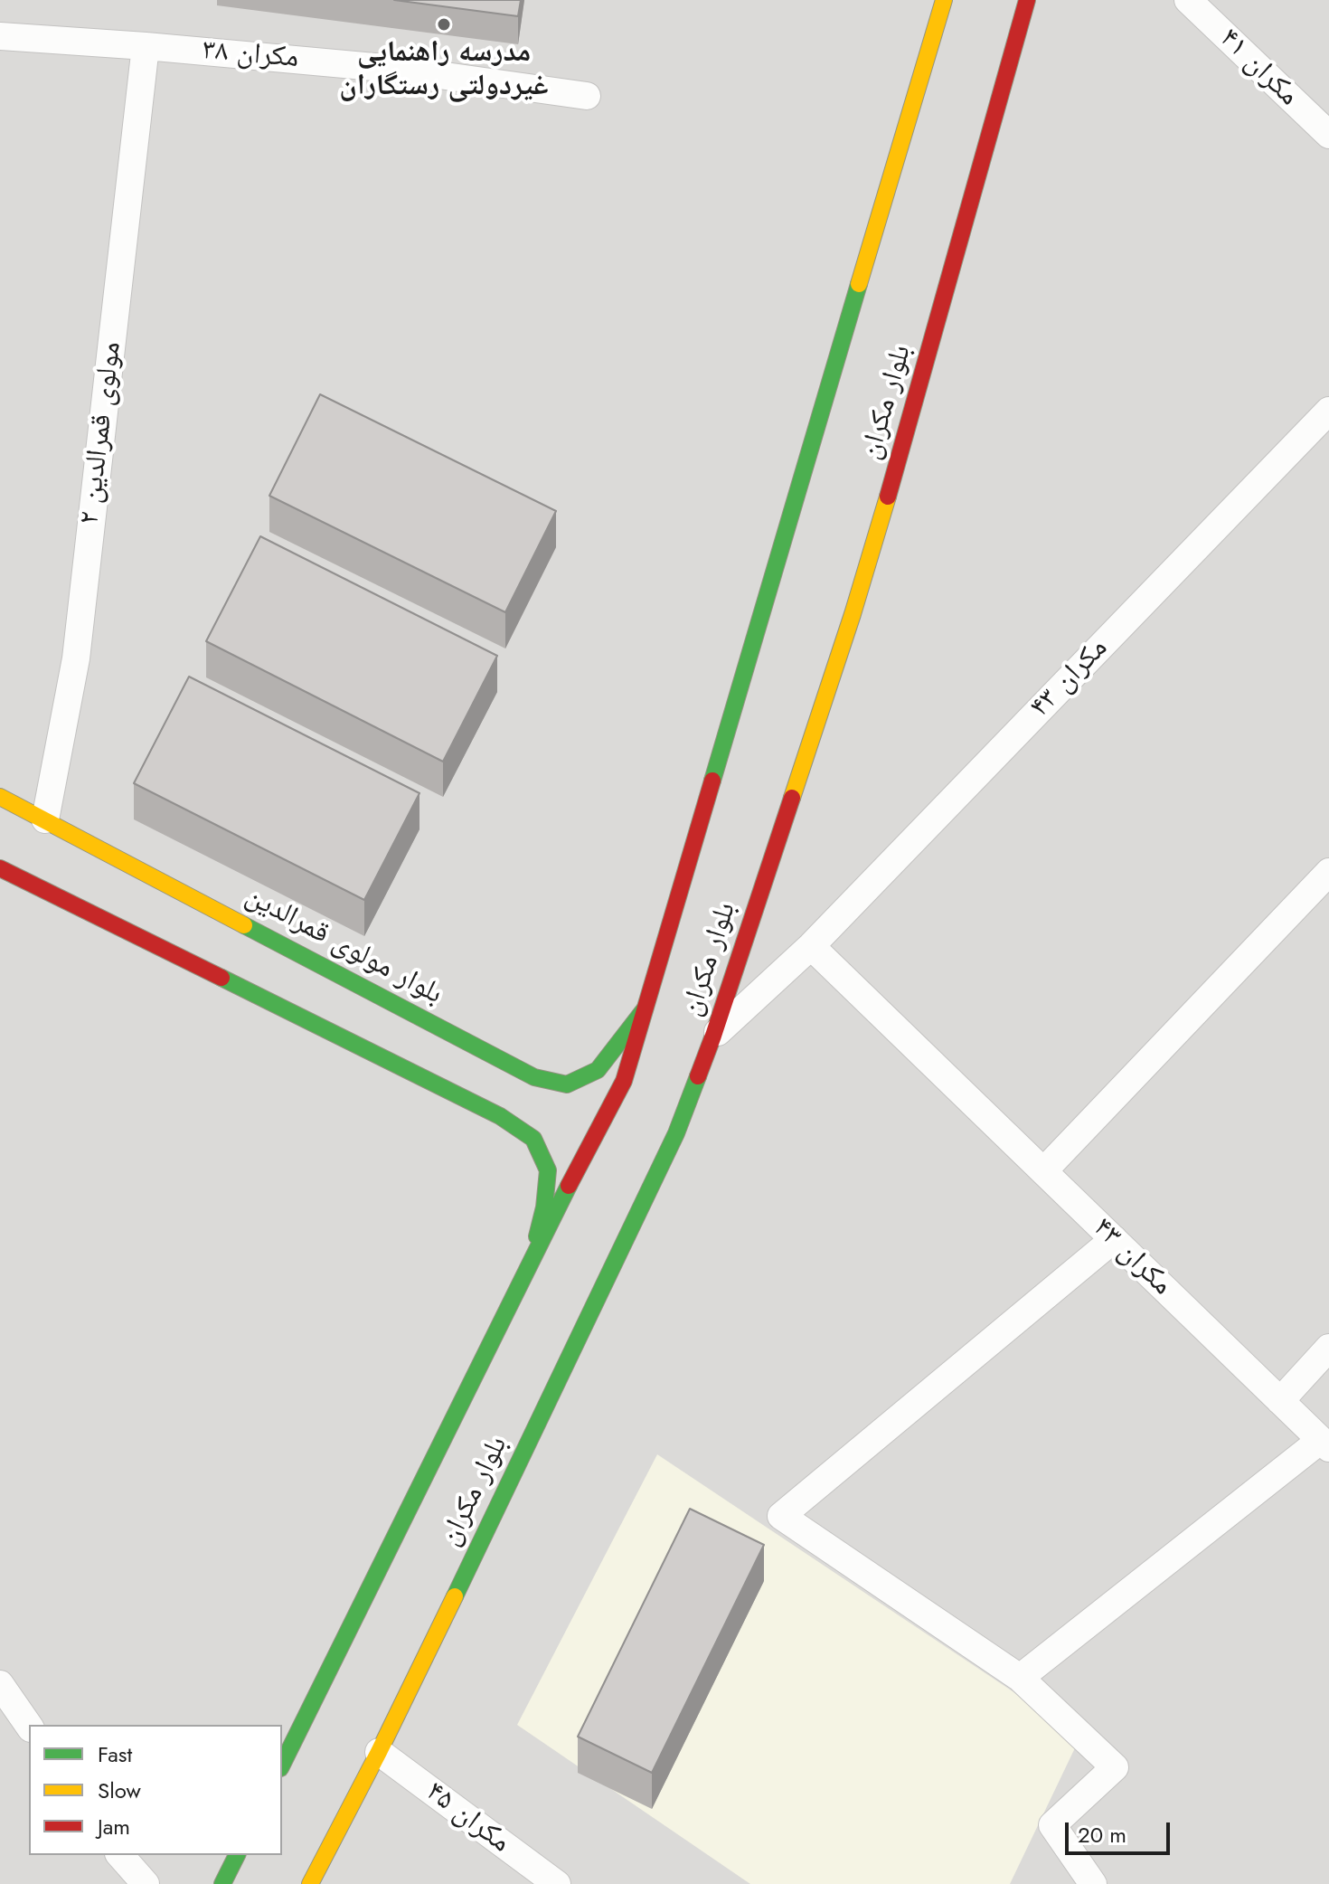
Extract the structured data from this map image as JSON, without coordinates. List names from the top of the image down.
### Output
{
  "streets": {
    "main road": ["بلوار مکران", "بلوار مولوی قمرالدین"],
    "street": [
      "مکران ۳۸",
      "مکران ۴۱",
      "مولوی قمرالدین ۲",
      "مکران ۴۳",
      "مکران ۴۵"
    ]
  },
  "crossings": [
    ["مکران ۳۸", "مولوی قمرالدین ۲"],
    ["بلوار مکران", "مکران ۴۳"],
    ["بلوار مکران", "مکران ۴۵"],
    ["مولوی قمرالدین ۲", "بلوار مولوی قمرالدین"]
  ],
  "places": ["مدرسه راهنمایی غیردولتی رستگاران"],
  "legend": ["Fast", "Slow", "Jam"],
  "scale_bar": "20 m"
}
